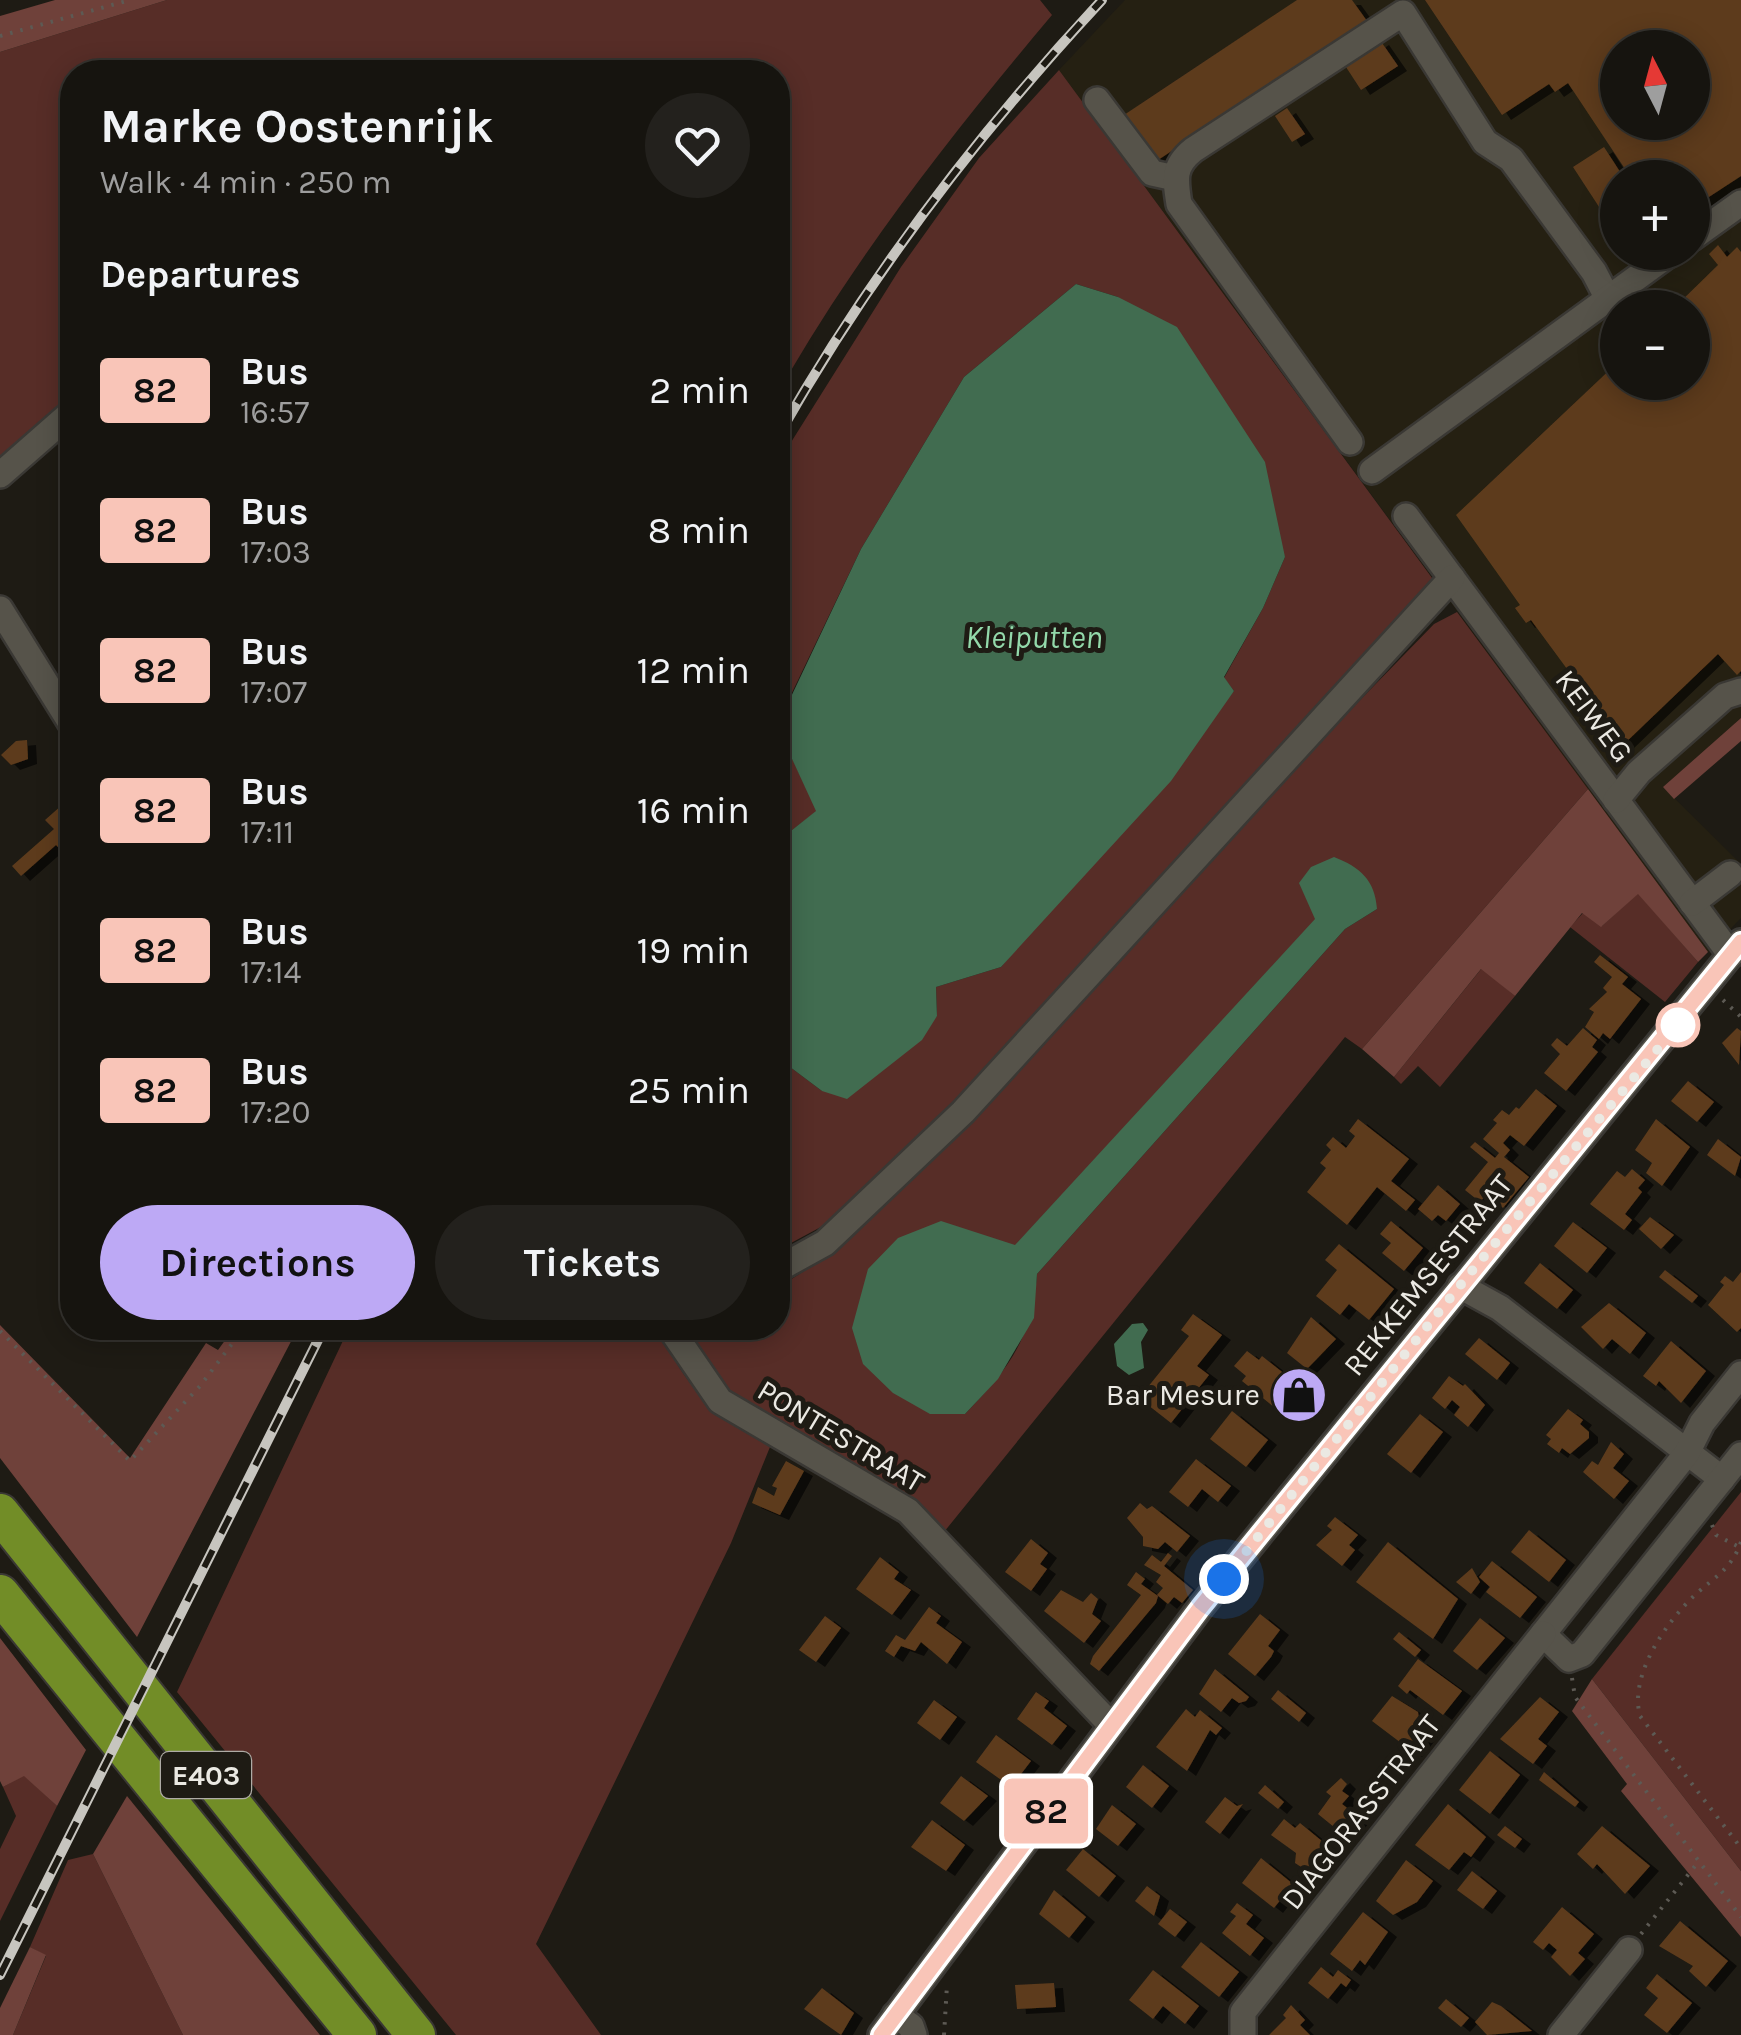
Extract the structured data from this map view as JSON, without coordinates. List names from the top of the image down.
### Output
{
  "streets": {
    "highway": ["E403"],
    "street": [
      "KEIWEG",
      "REKKEMSESTRAAT",
      "PONTESTRAAT",
      "DIAGORASSTRAAT"
    ]
  },
  "crossings": [
    ["KEIWEG", "REKKEMSESTRAAT"],
    ["REKKEMSESTRAAT", "PONTESTRAAT"]
  ],
  "water": ["Kleiputten"],
  "places": {
    "shop": ["Bar Mesure"]
  },
  "lines": ["bus line 82"],
  "north": "top",
  "page": {
    "on_map": "82",
    "map_buttons": ["+", "−"],
    "heading": [
      ["Marke Oostenrijk", "Walk · 4 min · 250 m"],
      "Departures"
    ],
    "list": [
      {
        "mark": "82",
        "name": "Bus",
        "note": "16:57",
        "value": "2 min"
      },
      {
        "mark": "82",
        "name": "Bus",
        "note": "17:03",
        "value": "8 min"
      },
      {
        "mark": "82",
        "name": "Bus",
        "note": "17:07",
        "value": "12 min"
      },
      {
        "mark": "82",
        "name": "Bus",
        "note": "17:11",
        "value": "16 min"
      },
      {
        "mark": "82",
        "name": "Bus",
        "note": "17:14",
        "value": "19 min"
      },
      {
        "mark": "82",
        "name": "Bus",
        "note": "17:20",
        "value": "25 min"
      }
    ],
    "buttons": ["Directions", "Tickets"]
  }
}
